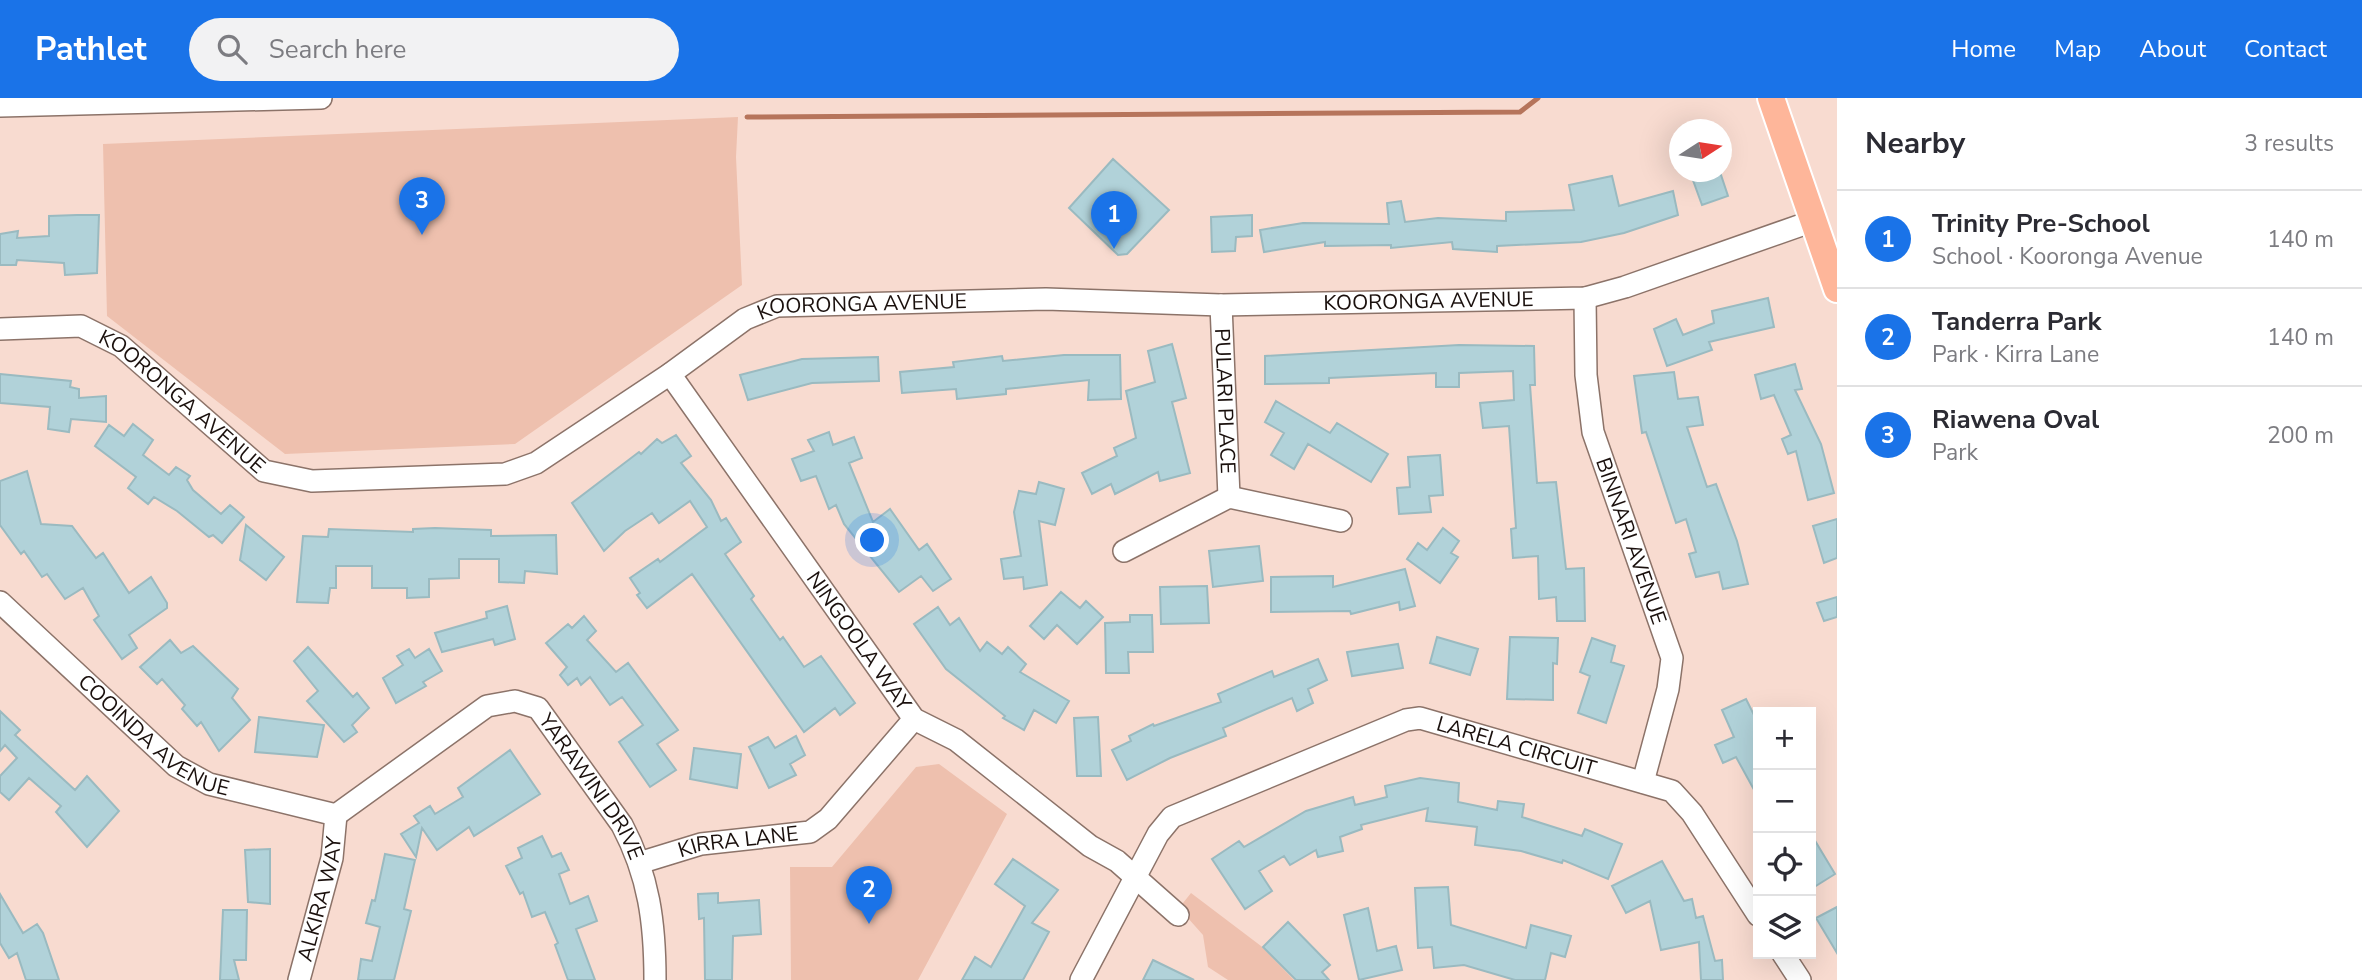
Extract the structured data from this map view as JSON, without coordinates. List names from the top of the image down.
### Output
{
  "streets": {
    "street": [
      "KOORONGA AVENUE",
      "PULARI PLACE",
      "BINNARI AVENUE",
      "NINGOOLA WAY",
      "COOINDA AVENUE",
      "LARELA CIRCUIT",
      "YARAWINI DRIVE",
      "KIRRA LANE",
      "ALKIRA WAY"
    ]
  },
  "crossings": [
    ["KOORONGA AVENUE", "PULARI PLACE"],
    ["KOORONGA AVENUE", "BINNARI AVENUE"],
    ["KOORONGA AVENUE", "NINGOOLA WAY"],
    ["BINNARI AVENUE", "LARELA CIRCUIT"],
    ["NINGOOLA WAY", "LARELA CIRCUIT"],
    ["NINGOOLA WAY", "KIRRA LANE"],
    ["COOINDA AVENUE", "YARAWINI DRIVE"],
    ["COOINDA AVENUE", "ALKIRA WAY"],
    ["YARAWINI DRIVE", "KIRRA LANE"],
    ["YARAWINI DRIVE", "ALKIRA WAY"]
  ],
  "north": "right",
  "page": {
    "header": "Pathlet",
    "search": "Search here",
    "nav": [
      "Home",
      "Map",
      "About",
      "Contact"
    ],
    "heading": ["Nearby", "3 results"],
    "pins": ["3", "1", "2"],
    "list": [
      {
        "mark": "1",
        "name": "Trinity Pre-School",
        "note": "School · Kooronga Avenue",
        "value": "140 m"
      },
      {
        "mark": "2",
        "name": "Tanderra Park",
        "note": "Park · Kirra Lane",
        "value": "140 m"
      },
      {
        "mark": "3",
        "name": "Riawena Oval",
        "note": "Park",
        "value": "200 m"
      }
    ],
    "map_buttons": ["+", "−"]
  }
}
